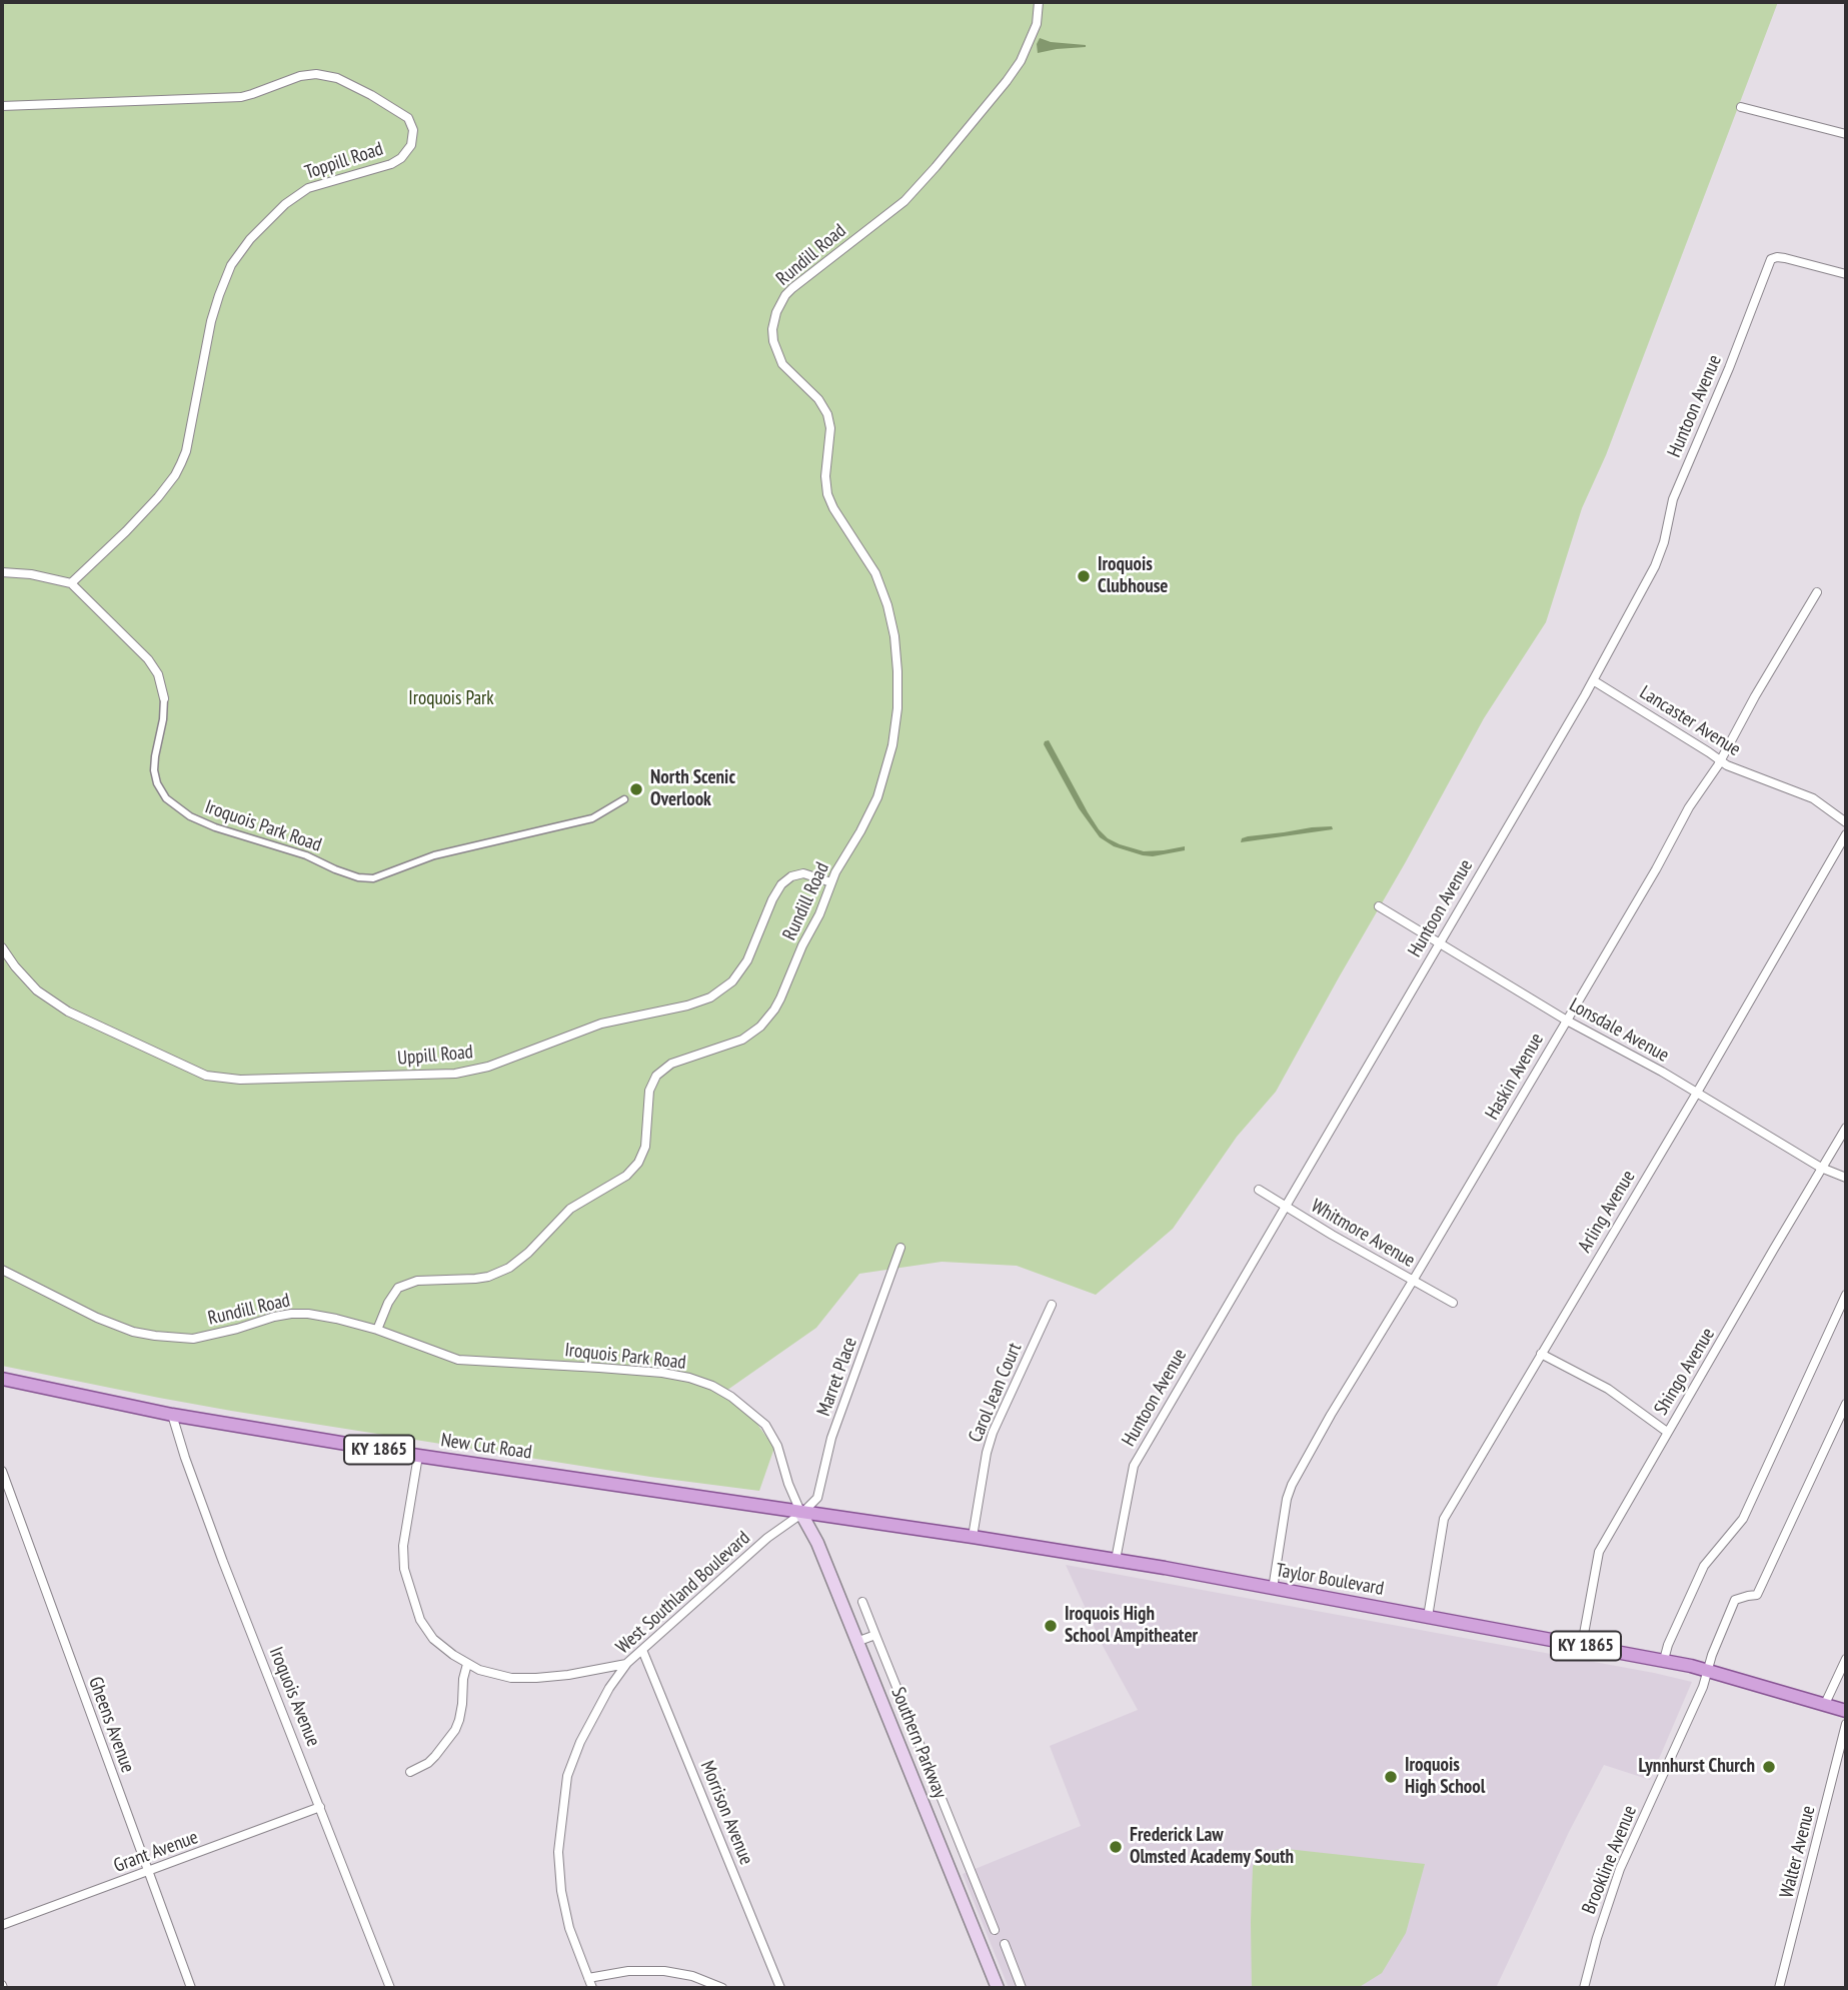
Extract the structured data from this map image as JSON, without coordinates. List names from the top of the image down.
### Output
{
  "streets": {
    "main road": [
      "New Cut Road",
      "KY 1865",
      "Taylor Boulevard",
      "Southern Parkway"
    ],
    "street": [
      "Toppill Road",
      "Rundill Road",
      "Huntoon Avenue",
      "Lancaster Avenue",
      "Iroquois Park Road",
      "Lonsdale Avenue",
      "Uppill Road",
      "Haskin Avenue",
      "Arling Avenue",
      "Whitmore Avenue",
      "Shingo Avenue",
      "Marret Place",
      "Carol Jean Court",
      "West Southland Boulevard",
      "Iroquois Avenue",
      "Gheens Avenue",
      "Morrison Avenue",
      "Grant Avenue",
      "Walter Avenue",
      "Brookline Avenue"
    ]
  },
  "crossings": [
    ["Toppill Road", "Iroquois Park Road"],
    ["Rundill Road", "Iroquois Park Road"],
    ["Rundill Road", "Uppill Road"],
    ["Huntoon Avenue", "Lancaster Avenue"],
    ["Huntoon Avenue", "Lonsdale Avenue"],
    ["Huntoon Avenue", "Whitmore Avenue"],
    ["Huntoon Avenue", "Taylor Boulevard"],
    ["Lancaster Avenue", "Haskin Avenue"],
    ["Iroquois Park Road", "Marret Place"],
    ["Iroquois Park Road", "New Cut Road"],
    ["Iroquois Park Road", "Taylor Boulevard"],
    ["Iroquois Park Road", "West Southland Boulevard"],
    ["Iroquois Park Road", "Southern Parkway"],
    ["Lonsdale Avenue", "Haskin Avenue"],
    ["Lonsdale Avenue", "Arling Avenue"],
    ["Lonsdale Avenue", "Shingo Avenue"],
    ["Haskin Avenue", "Whitmore Avenue"],
    ["Haskin Avenue", "Taylor Boulevard"],
    ["Arling Avenue", "Taylor Boulevard"],
    ["Shingo Avenue", "Taylor Boulevard"],
    ["Marret Place", "New Cut Road"],
    ["Marret Place", "Taylor Boulevard"],
    ["Marret Place", "West Southland Boulevard"],
    ["Marret Place", "Southern Parkway"],
    ["Carol Jean Court", "Taylor Boulevard"],
    ["New Cut Road", "Taylor Boulevard"],
    ["New Cut Road", "West Southland Boulevard"],
    ["New Cut Road", "Iroquois Avenue"],
    ["New Cut Road", "Southern Parkway"],
    ["Taylor Boulevard", "West Southland Boulevard"],
    ["Taylor Boulevard", "Southern Parkway"],
    ["Taylor Boulevard", "Brookline Avenue"],
    ["West Southland Boulevard", "Southern Parkway"],
    ["West Southland Boulevard", "Morrison Avenue"],
    ["Iroquois Avenue", "Grant Avenue"],
    ["Gheens Avenue", "Grant Avenue"]
  ],
  "parks": ["Iroquois Park"],
  "places": [
    "Iroquois Clubhouse",
    "North Scenic Overlook",
    "Iroquois High School Ampitheater",
    "Lynnhurst Church",
    "Iroquois High School",
    "Frederick Law Olmsted Academy South"
  ]
}
